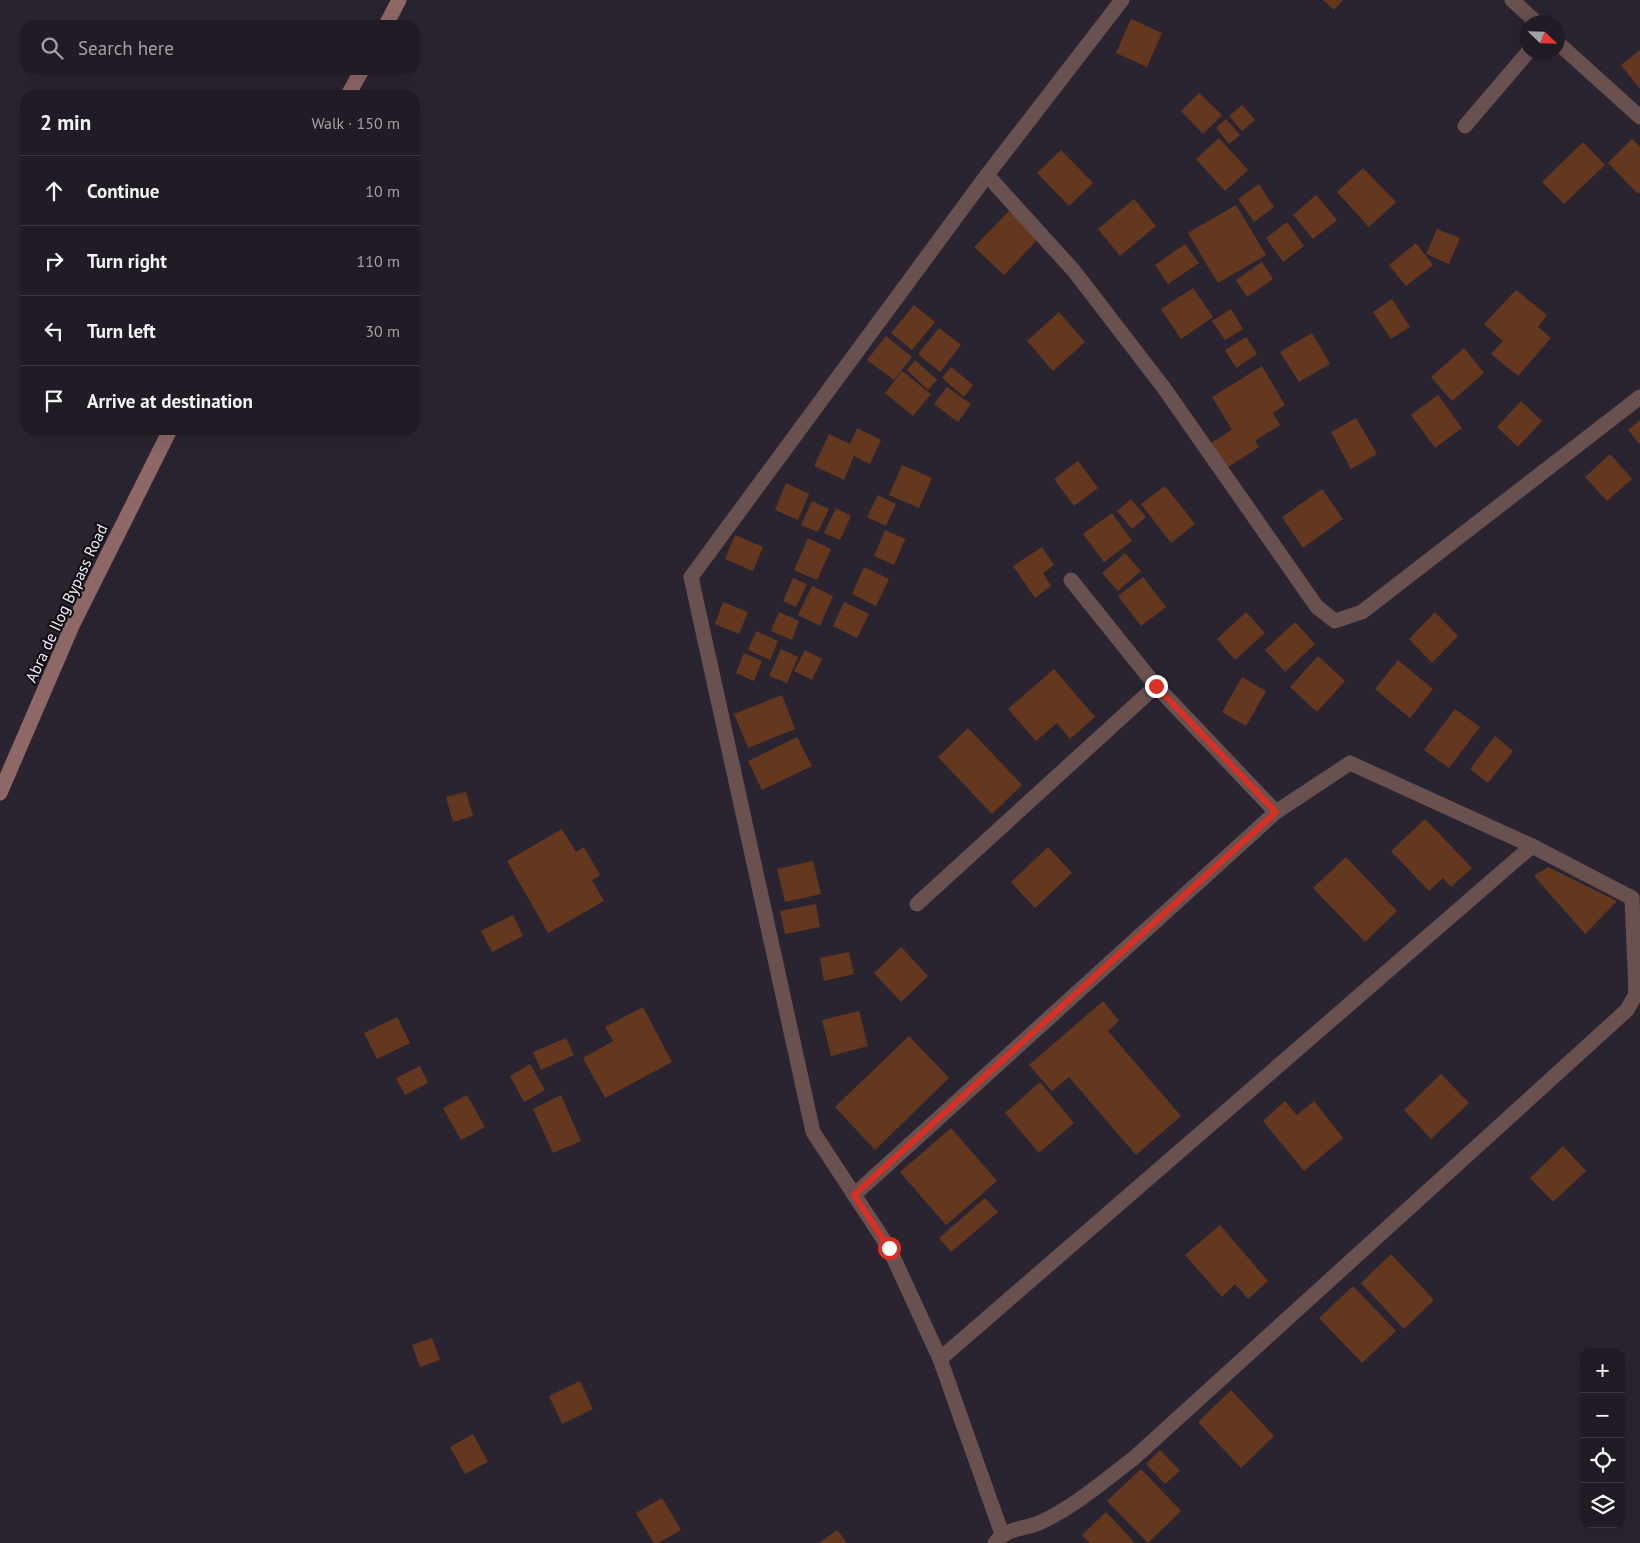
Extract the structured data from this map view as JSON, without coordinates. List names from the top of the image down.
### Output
{
  "streets": {
    "main road": ["Abra de Ilog Bypass Road"]
  },
  "north": "bottom right",
  "page": {
    "search": "Search here",
    "heading": ["2 min", "Walk · 150 m"],
    "list": [
      ["Continue", "10 m"],
      ["Turn right", "110 m"],
      ["Turn left", "30 m"],
      "Arrive at destination"
    ],
    "map_buttons": ["+", "−"]
  }
}
